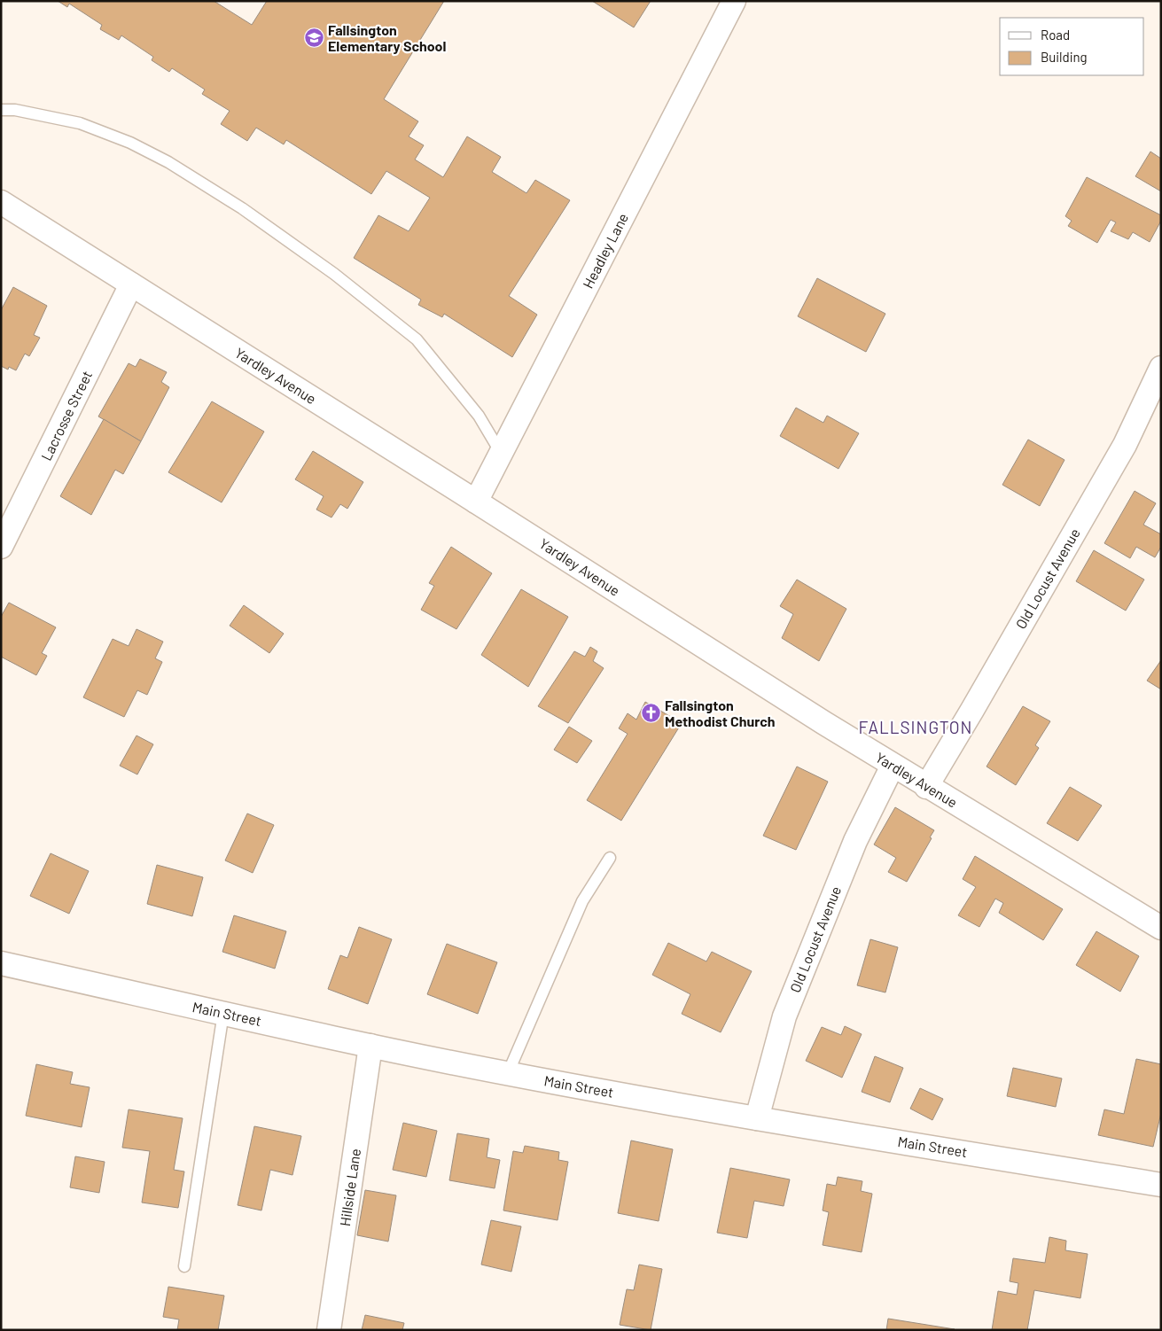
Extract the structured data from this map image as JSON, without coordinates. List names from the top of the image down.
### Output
{
  "streets": {
    "street": [
      "Headley Lane",
      "Yardley Avenue",
      "Lacrosse Street",
      "Old Locust Avenue",
      "Main Street",
      "Hillside Lane"
    ]
  },
  "crossings": [
    ["Headley Lane", "Yardley Avenue"],
    ["Yardley Avenue", "Lacrosse Street"],
    ["Yardley Avenue", "Old Locust Avenue"],
    ["Old Locust Avenue", "Main Street"],
    ["Main Street", "Hillside Lane"]
  ],
  "districts": ["FALLSINGTON"],
  "places": {
    "school or university": ["Fallsington Elementary School"],
    "church": ["Fallsington Methodist Church"]
  },
  "legend": ["Road", "Building"]
}
